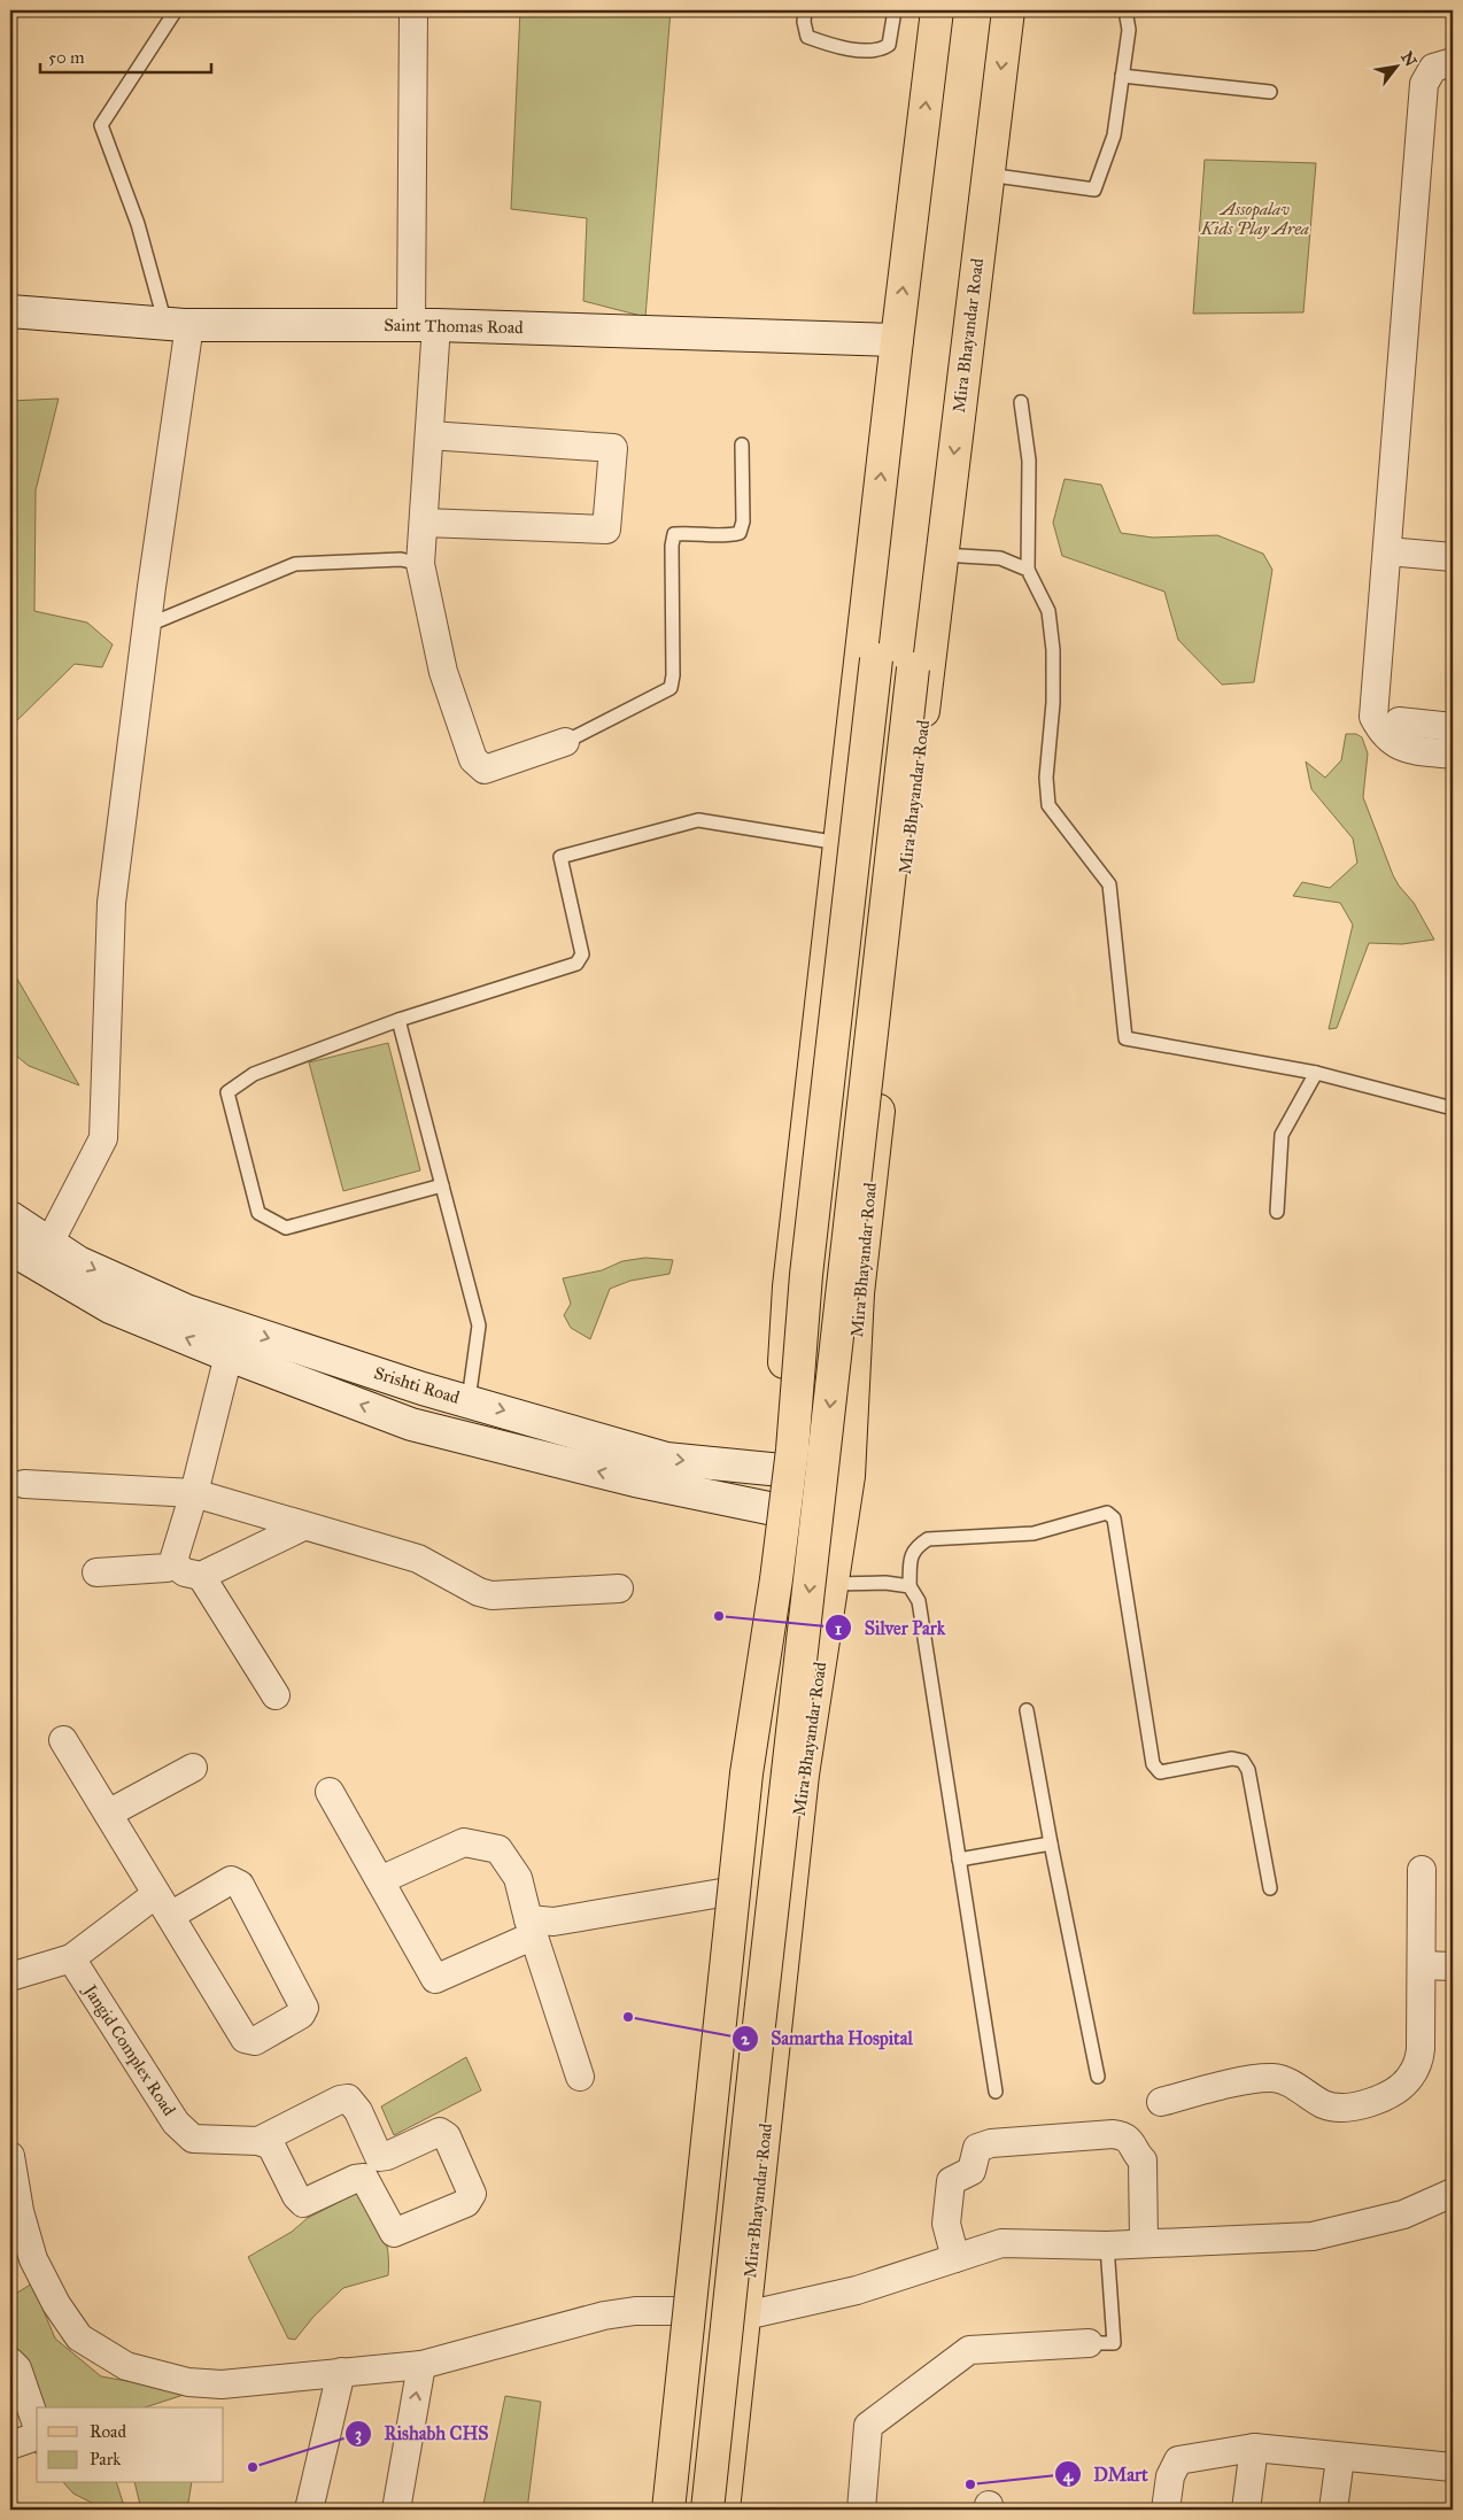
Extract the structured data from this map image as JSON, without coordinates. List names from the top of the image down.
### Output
{
  "streets": {
    "main road": ["Saint Thomas Road", "Mira Bhayandar Road", "Srishti Road"],
    "street": ["Jangid Complex Road"]
  },
  "crossings": [
    ["Mira Bhayandar Road", "Srishti Road"]
  ],
  "parks": ["Assopalav Kids Play Area"],
  "places": [
    "Silver Park",
    "Samartha Hospital",
    "Rishabh CHS",
    "DMart"
  ],
  "legend": ["Road", "Park"],
  "scale_bar": "50 m",
  "north": "top right"
}
